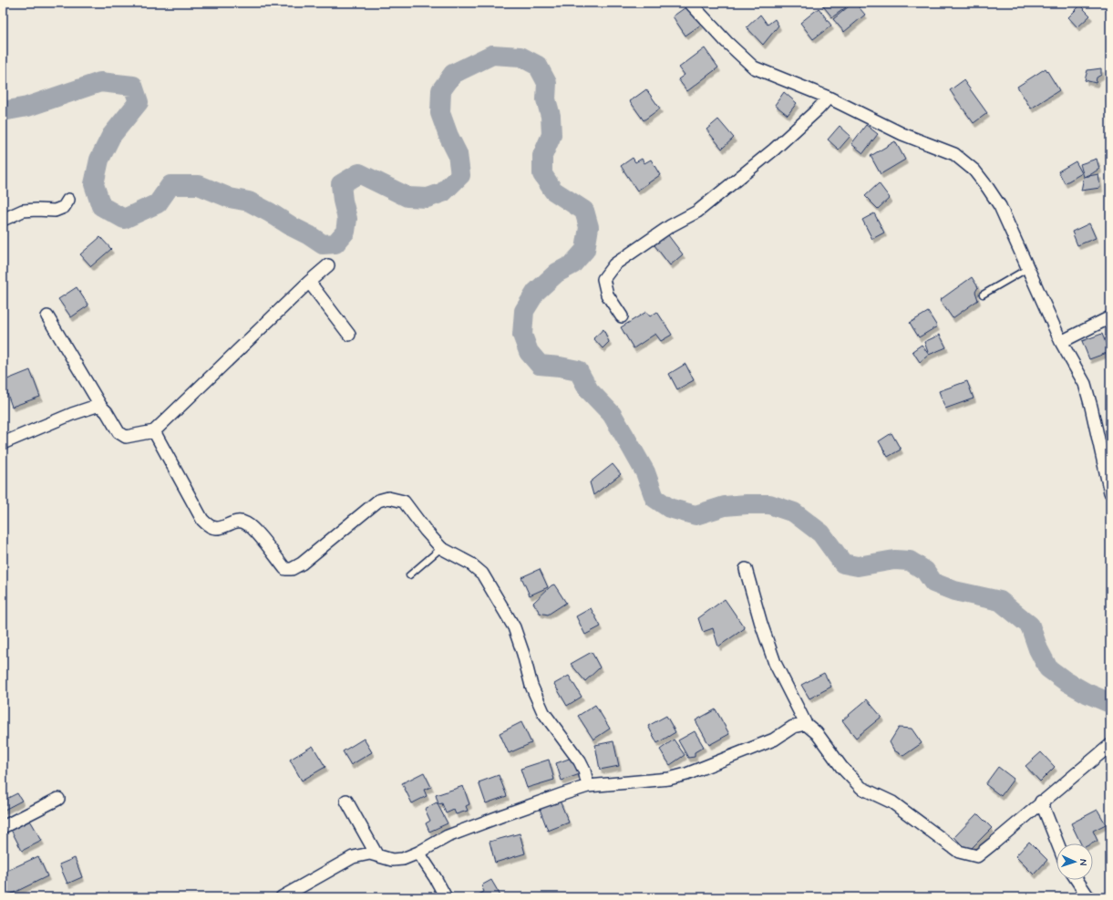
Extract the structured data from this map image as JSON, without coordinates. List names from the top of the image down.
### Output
{
  "north": "right"
}
